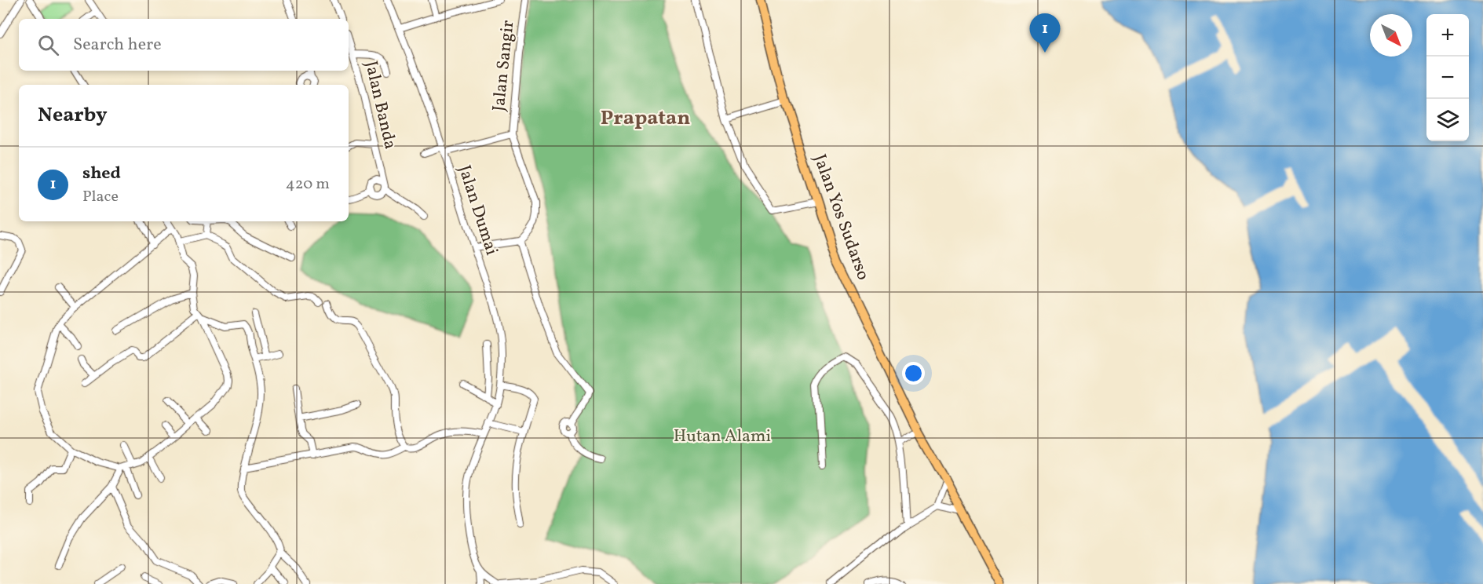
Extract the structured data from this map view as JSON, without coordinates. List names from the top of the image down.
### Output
{
  "streets": {
    "main road": ["Jalan Yos Sudarso"],
    "street": ["Jalan Sangir", "Jalan Banda", "Jalan Dumai"]
  },
  "crossings": [
    ["Jalan Sangir", "Jalan Dumai"]
  ],
  "districts": ["Prapatan"],
  "parks": ["Hutan Alami"],
  "north": "bottom right",
  "page": {
    "pins": "1",
    "map_buttons": ["+", "−"],
    "search": "Search here",
    "heading": "Nearby",
    "list": [
      {
        "mark": "1",
        "name": "shed",
        "note": "Place",
        "value": "420 m"
      }
    ]
  }
}
